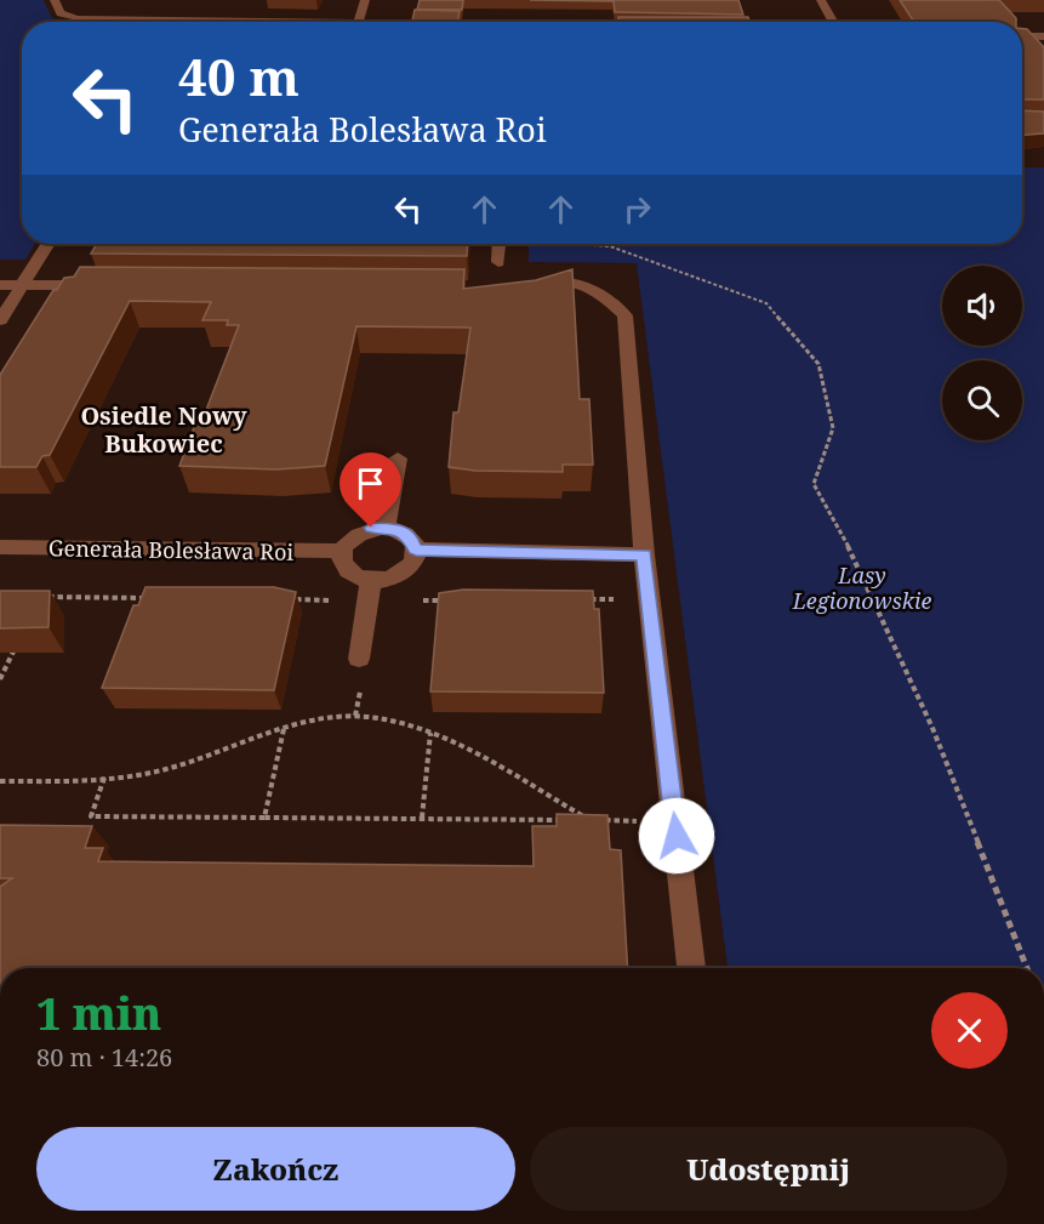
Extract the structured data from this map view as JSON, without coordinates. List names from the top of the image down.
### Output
{
  "streets": {
    "street": ["Generała Bolesława Roi"]
  },
  "districts": ["Osiedle Nowy Bukowiec"],
  "parks": ["Lasy Legionowskie"],
  "page": {
    "turn": ["40 m", "Generała Bolesława Roi"],
    "heading": ["1 min", "80 m · 14:26"],
    "buttons": ["Zakończ", "Udostępnij"]
  }
}
